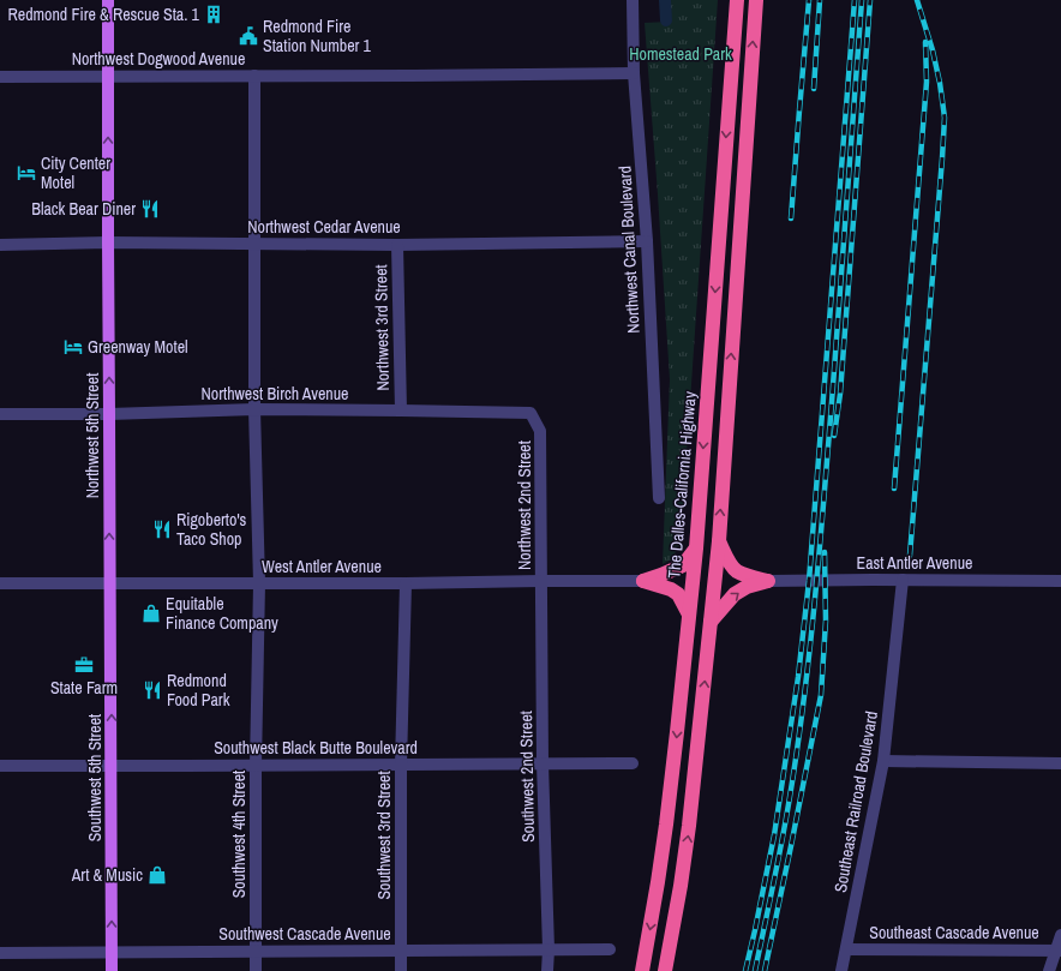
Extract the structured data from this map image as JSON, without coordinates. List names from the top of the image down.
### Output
{
  "streets": {
    "highway": ["The Dalles-California Highway"],
    "main road": ["Northwest 5th Street", "Southwest 5th Street"],
    "street": [
      "Northwest Dogwood Avenue",
      "Northwest Cedar Avenue",
      "Northwest Canal Boulevard",
      "Northwest 3rd Street",
      "Northwest Birch Avenue",
      "Northwest 2nd Street",
      "East Antler Avenue",
      "West Antler Avenue",
      "Southwest Black Butte Boulevard",
      "Southwest 2nd Street",
      "Southeast Railroad Boulevard",
      "Southwest 4th Street",
      "Southwest 3rd Street",
      "Southeast Cascade Avenue",
      "Southwest Cascade Avenue"
    ]
  },
  "crossings": [
    ["Northwest Dogwood Avenue", "Northwest Canal Boulevard"],
    ["Northwest Dogwood Avenue", "Northwest 5th Street"],
    ["Northwest Dogwood Avenue", "Southwest 4th Street"],
    ["Northwest Cedar Avenue", "Northwest Canal Boulevard"],
    ["Northwest Cedar Avenue", "Northwest 3rd Street"],
    ["Northwest Cedar Avenue", "Northwest 5th Street"],
    ["Northwest Cedar Avenue", "Southwest 4th Street"],
    ["Northwest 3rd Street", "Northwest Birch Avenue"],
    ["Northwest Birch Avenue", "Northwest 5th Street"],
    ["Northwest Birch Avenue", "Northwest 2nd Street"],
    ["Northwest Birch Avenue", "Southwest 4th Street"],
    ["Northwest 5th Street", "West Antler Avenue"],
    ["Northwest 5th Street", "Southwest 5th Street"],
    ["Northwest 2nd Street", "West Antler Avenue"],
    ["Northwest 2nd Street", "Southwest 2nd Street"],
    ["East Antler Avenue", "Southeast Railroad Boulevard"],
    ["West Antler Avenue", "Southwest 2nd Street"],
    ["West Antler Avenue", "Southwest 5th Street"],
    ["West Antler Avenue", "Southwest 4th Street"],
    ["West Antler Avenue", "Southwest 3rd Street"],
    ["Southwest Black Butte Boulevard", "Southwest 2nd Street"],
    ["Southwest Black Butte Boulevard", "Southwest 5th Street"],
    ["Southwest Black Butte Boulevard", "Southwest 4th Street"],
    ["Southwest Black Butte Boulevard", "Southwest 3rd Street"],
    ["Southwest 2nd Street", "Southwest Cascade Avenue"],
    ["Southwest 5th Street", "Southwest Cascade Avenue"],
    ["Southeast Railroad Boulevard", "Southeast Cascade Avenue"],
    ["Southwest 4th Street", "Southwest Cascade Avenue"],
    ["Southwest 3rd Street", "Southwest Cascade Avenue"]
  ],
  "one_way": ["Northwest 5th Street", "Southwest 5th Street"],
  "parks": ["Homestead Park"],
  "places": {
    "building": ["Redmond Fire & Rescue Sta. 1"],
    "public building": ["Redmond Fire Station Number 1"],
    "hotel": ["City Center Motel", "Greenway Motel"],
    "restaurant": ["Black Bear Diner", "Rigoberto's Taco Shop", "Redmond Food Park"],
    "shop": ["Equitable Finance Company", "Art & Music"],
    "office": ["State Farm"]
  }
}
